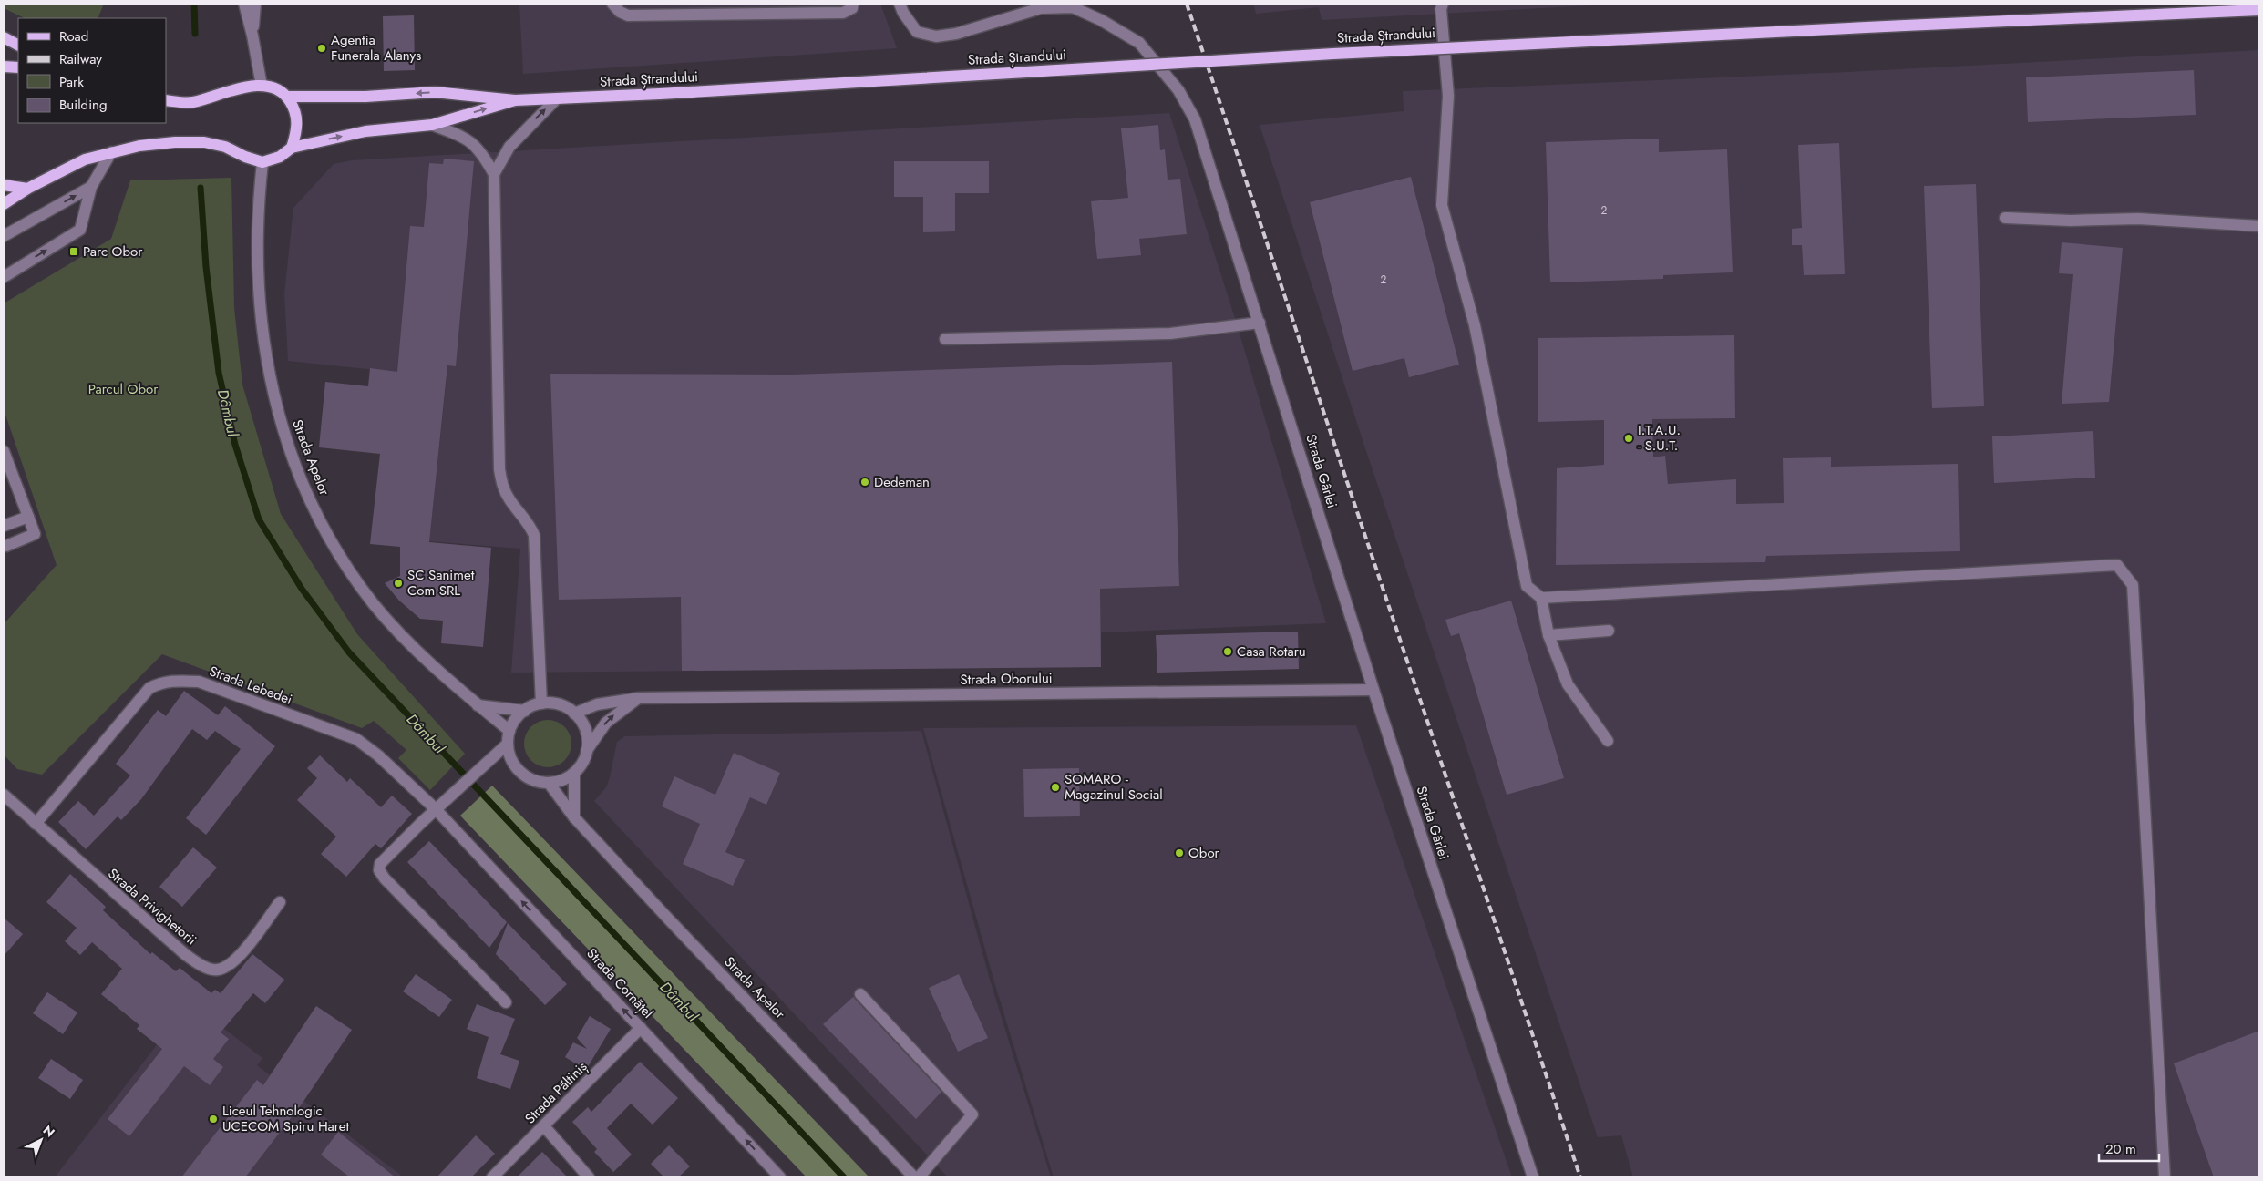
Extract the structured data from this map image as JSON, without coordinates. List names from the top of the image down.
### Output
{
  "streets": {
    "main road": ["Strada Ștrandului"],
    "street": [
      "Strada Apelor",
      "Strada Gârlei",
      "Strada Oborului",
      "Strada Lebedei",
      "Strada Privighetorii",
      "Strada Cornățel",
      "Strada Păltiniș"
    ]
  },
  "crossings": [
    ["Strada Ștrandului", "Strada Apelor"],
    ["Strada Apelor", "Strada Oborului"],
    ["Strada Gârlei", "Strada Oborului"],
    ["Strada Lebedei", "Strada Privighetorii"],
    ["Strada Lebedei", "Strada Cornățel"],
    ["Strada Cornățel", "Strada Păltiniș"]
  ],
  "one_way": ["Strada Cornățel"],
  "water": ["Dâmbul"],
  "parks": ["Parcul Obor"],
  "places": {
    "other": [
      "Agentia Funerala Alanys",
      "I.T.A.U. - S.U.T.",
      "Dedeman",
      "SC Sanimet Com SRL",
      "Casa Rotaru",
      "SOMARO - Magazinul Social",
      "Obor",
      "Liceul Tehnologic UCECOM Spiru Haret"
    ],
    "transit": ["Parc Obor"]
  },
  "house_numbers": ["2", "2"],
  "legend": [
    "Road",
    "Railway",
    "Park",
    "Building"
  ],
  "scale_bar": "20 m",
  "north": "top right"
}
